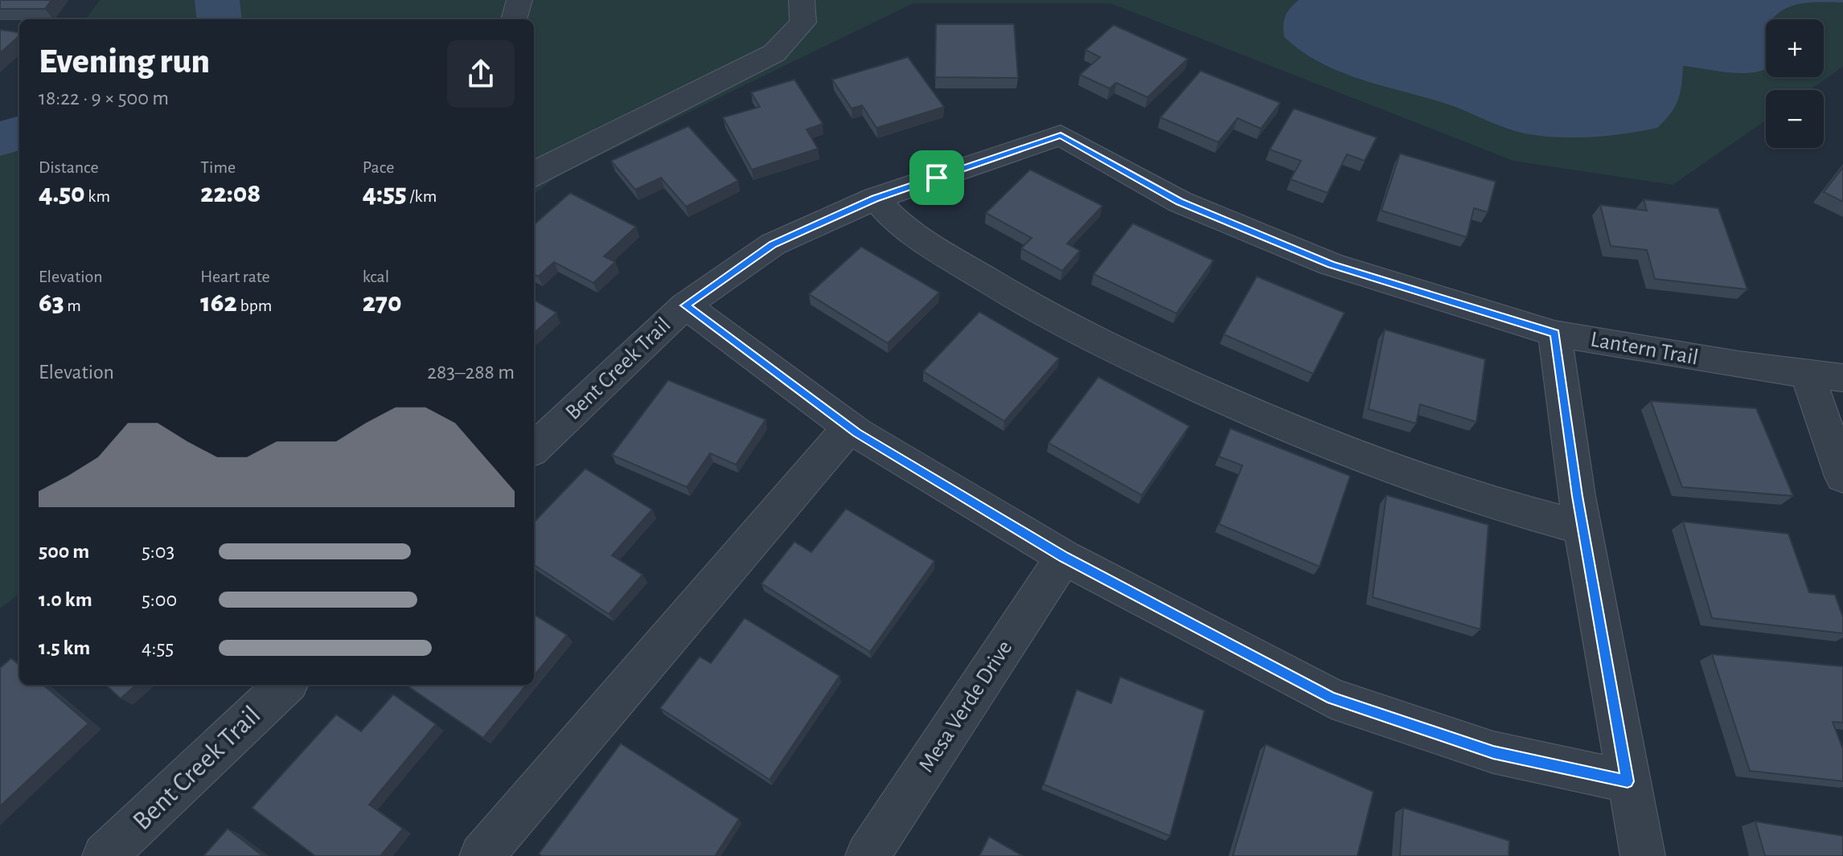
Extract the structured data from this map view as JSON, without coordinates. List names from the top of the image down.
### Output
{
  "streets": {
    "street": ["Lantern Trail", "Bent Creek Trail", "Mesa Verde Drive"]
  },
  "crossings": [
    ["Lantern Trail", "Bent Creek Trail"]
  ],
  "page": {
    "map_buttons": ["+", "−"],
    "heading": ["Evening run", "18:22 · 9 × 500 m"],
    "stats": [
      ["Distance", "4.50 km"],
      ["Time", "22:08"],
      ["Pace", "4:55 /km"],
      ["Elevation", "63 m"],
      ["Heart rate", "162 bpm"],
      ["kcal", "270"]
    ],
    "chart": ["Elevation", "283–288 m"],
    "list": [
      {
        "name": "500 m",
        "note": "5:03"
      },
      {
        "name": "1.0 km",
        "note": "5:00"
      },
      {
        "name": "1.5 km",
        "note": "4:55"
      }
    ]
  }
}
